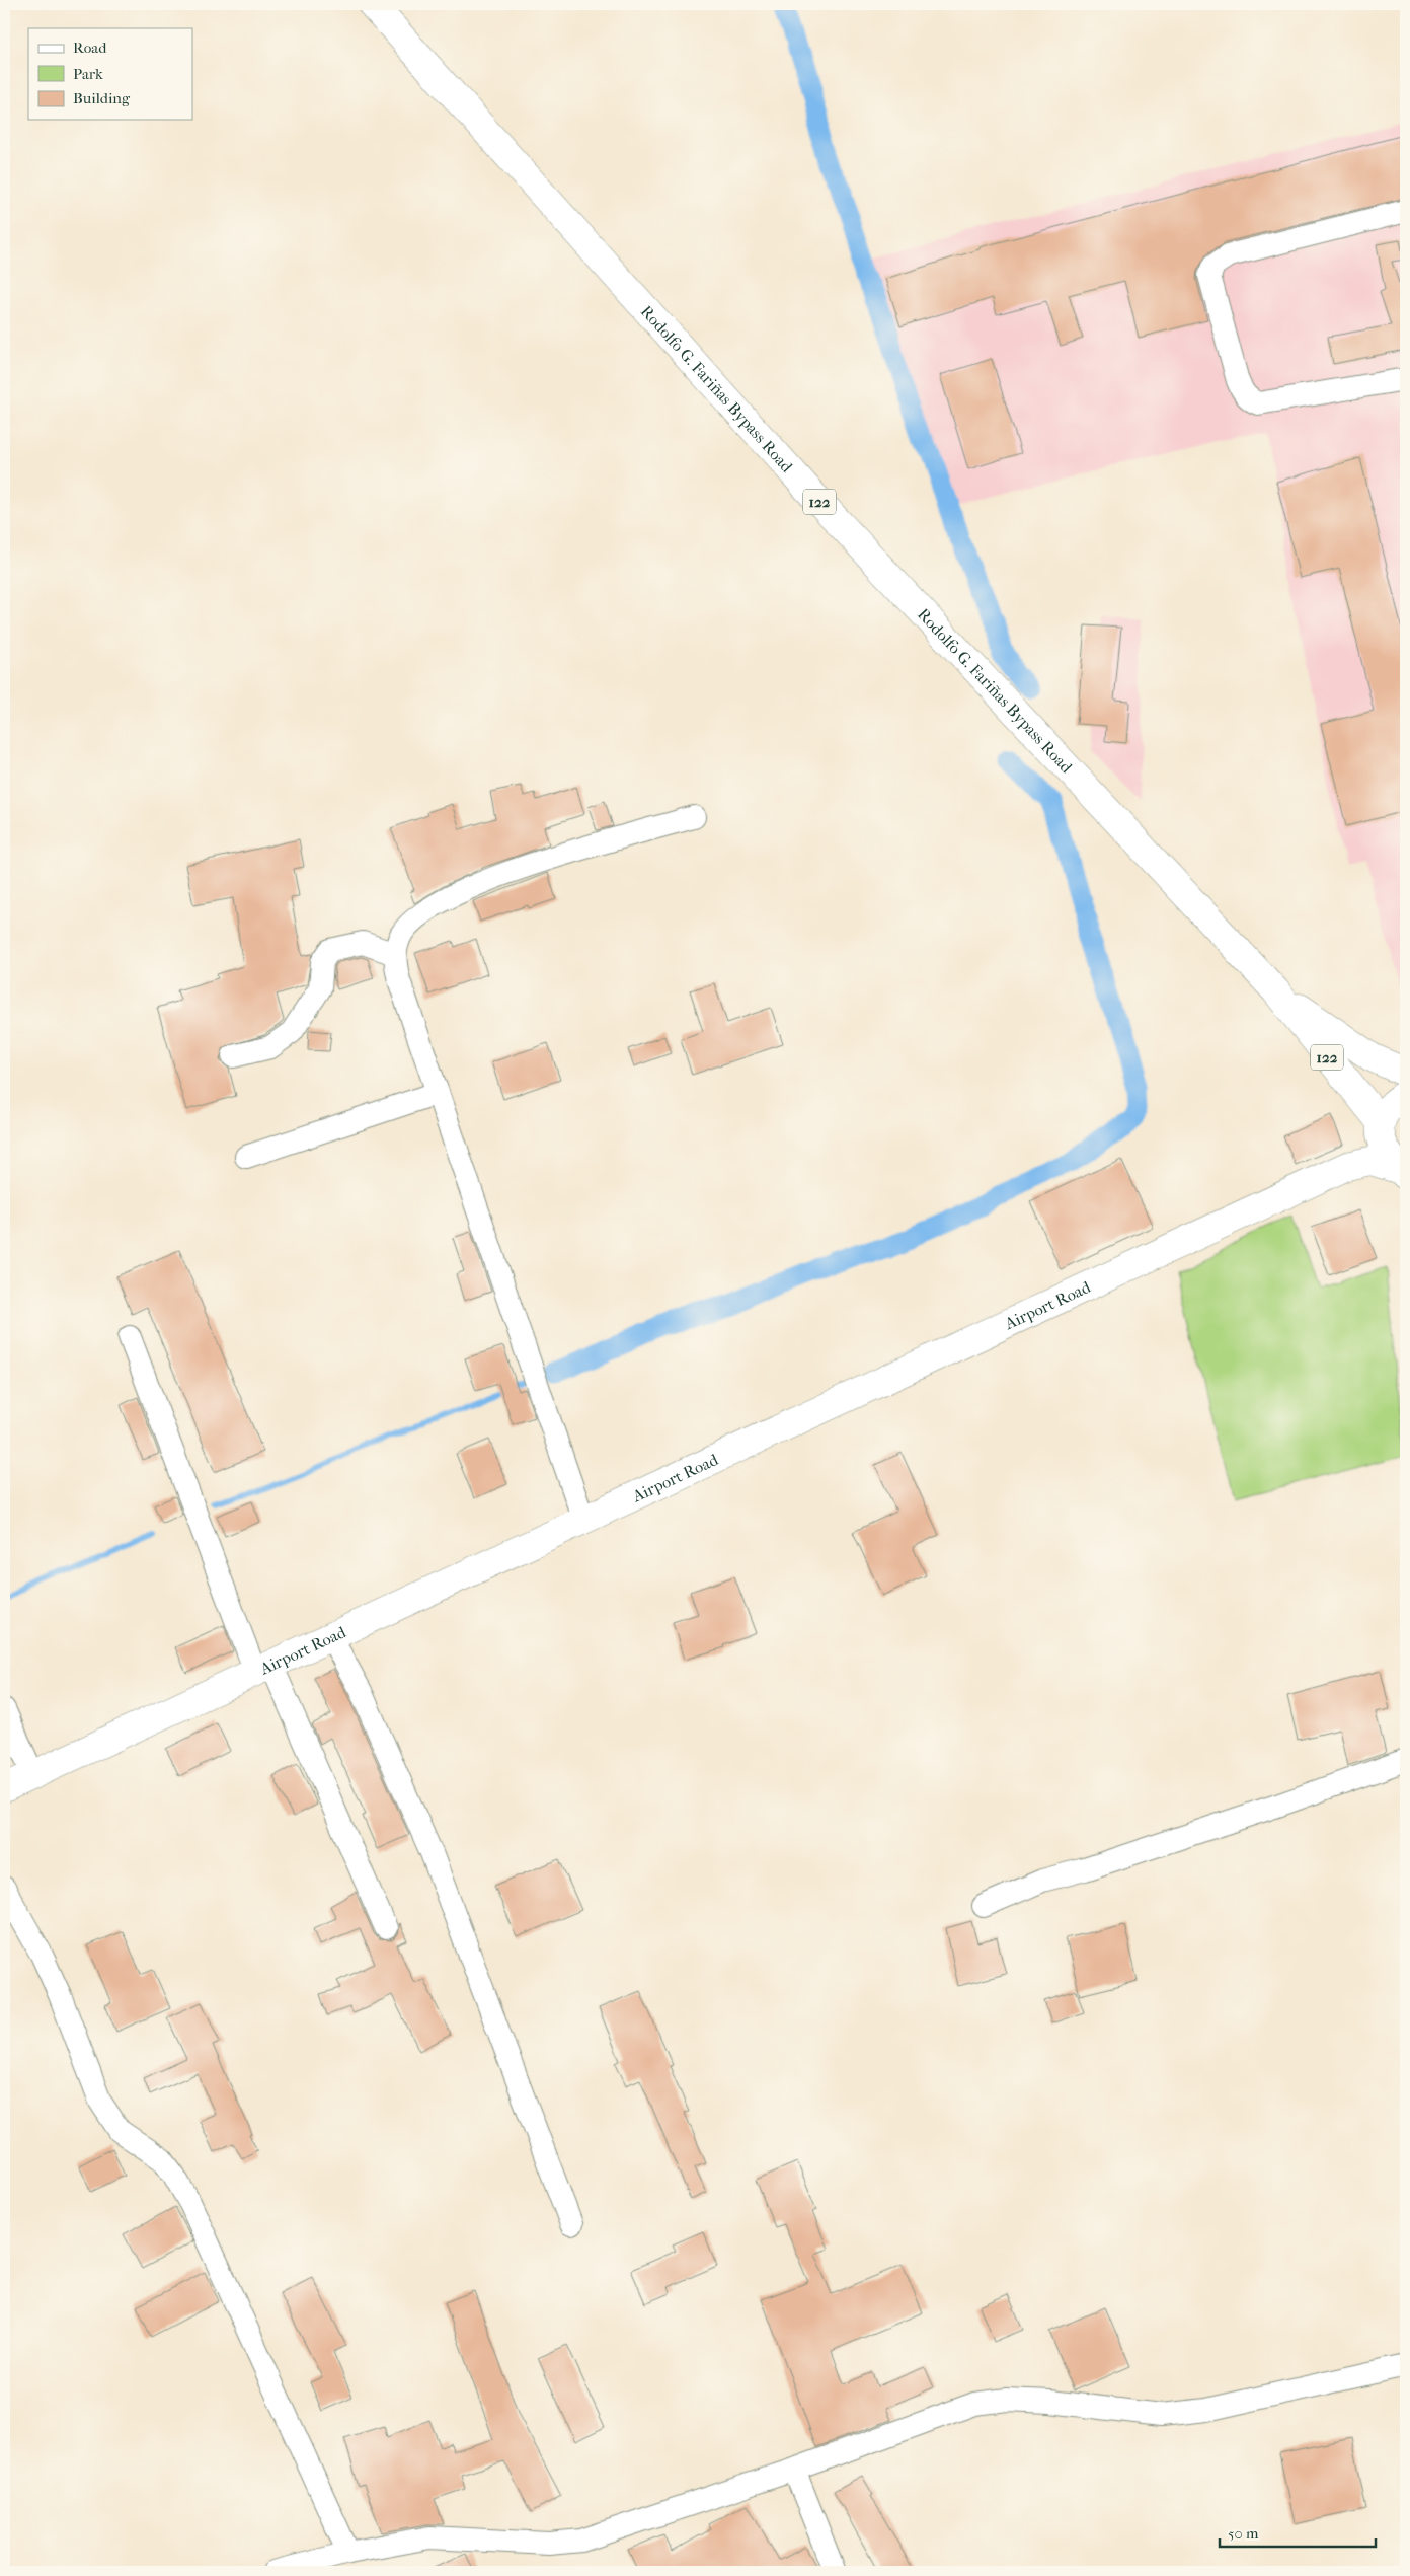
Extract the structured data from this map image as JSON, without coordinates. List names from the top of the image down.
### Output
{
  "streets": {
    "main road": ["Rodolfo G. Fariñas Bypass Road", "122", "Airport Road"]
  },
  "legend": ["Road", "Park", "Building"],
  "scale_bar": "50 m"
}
